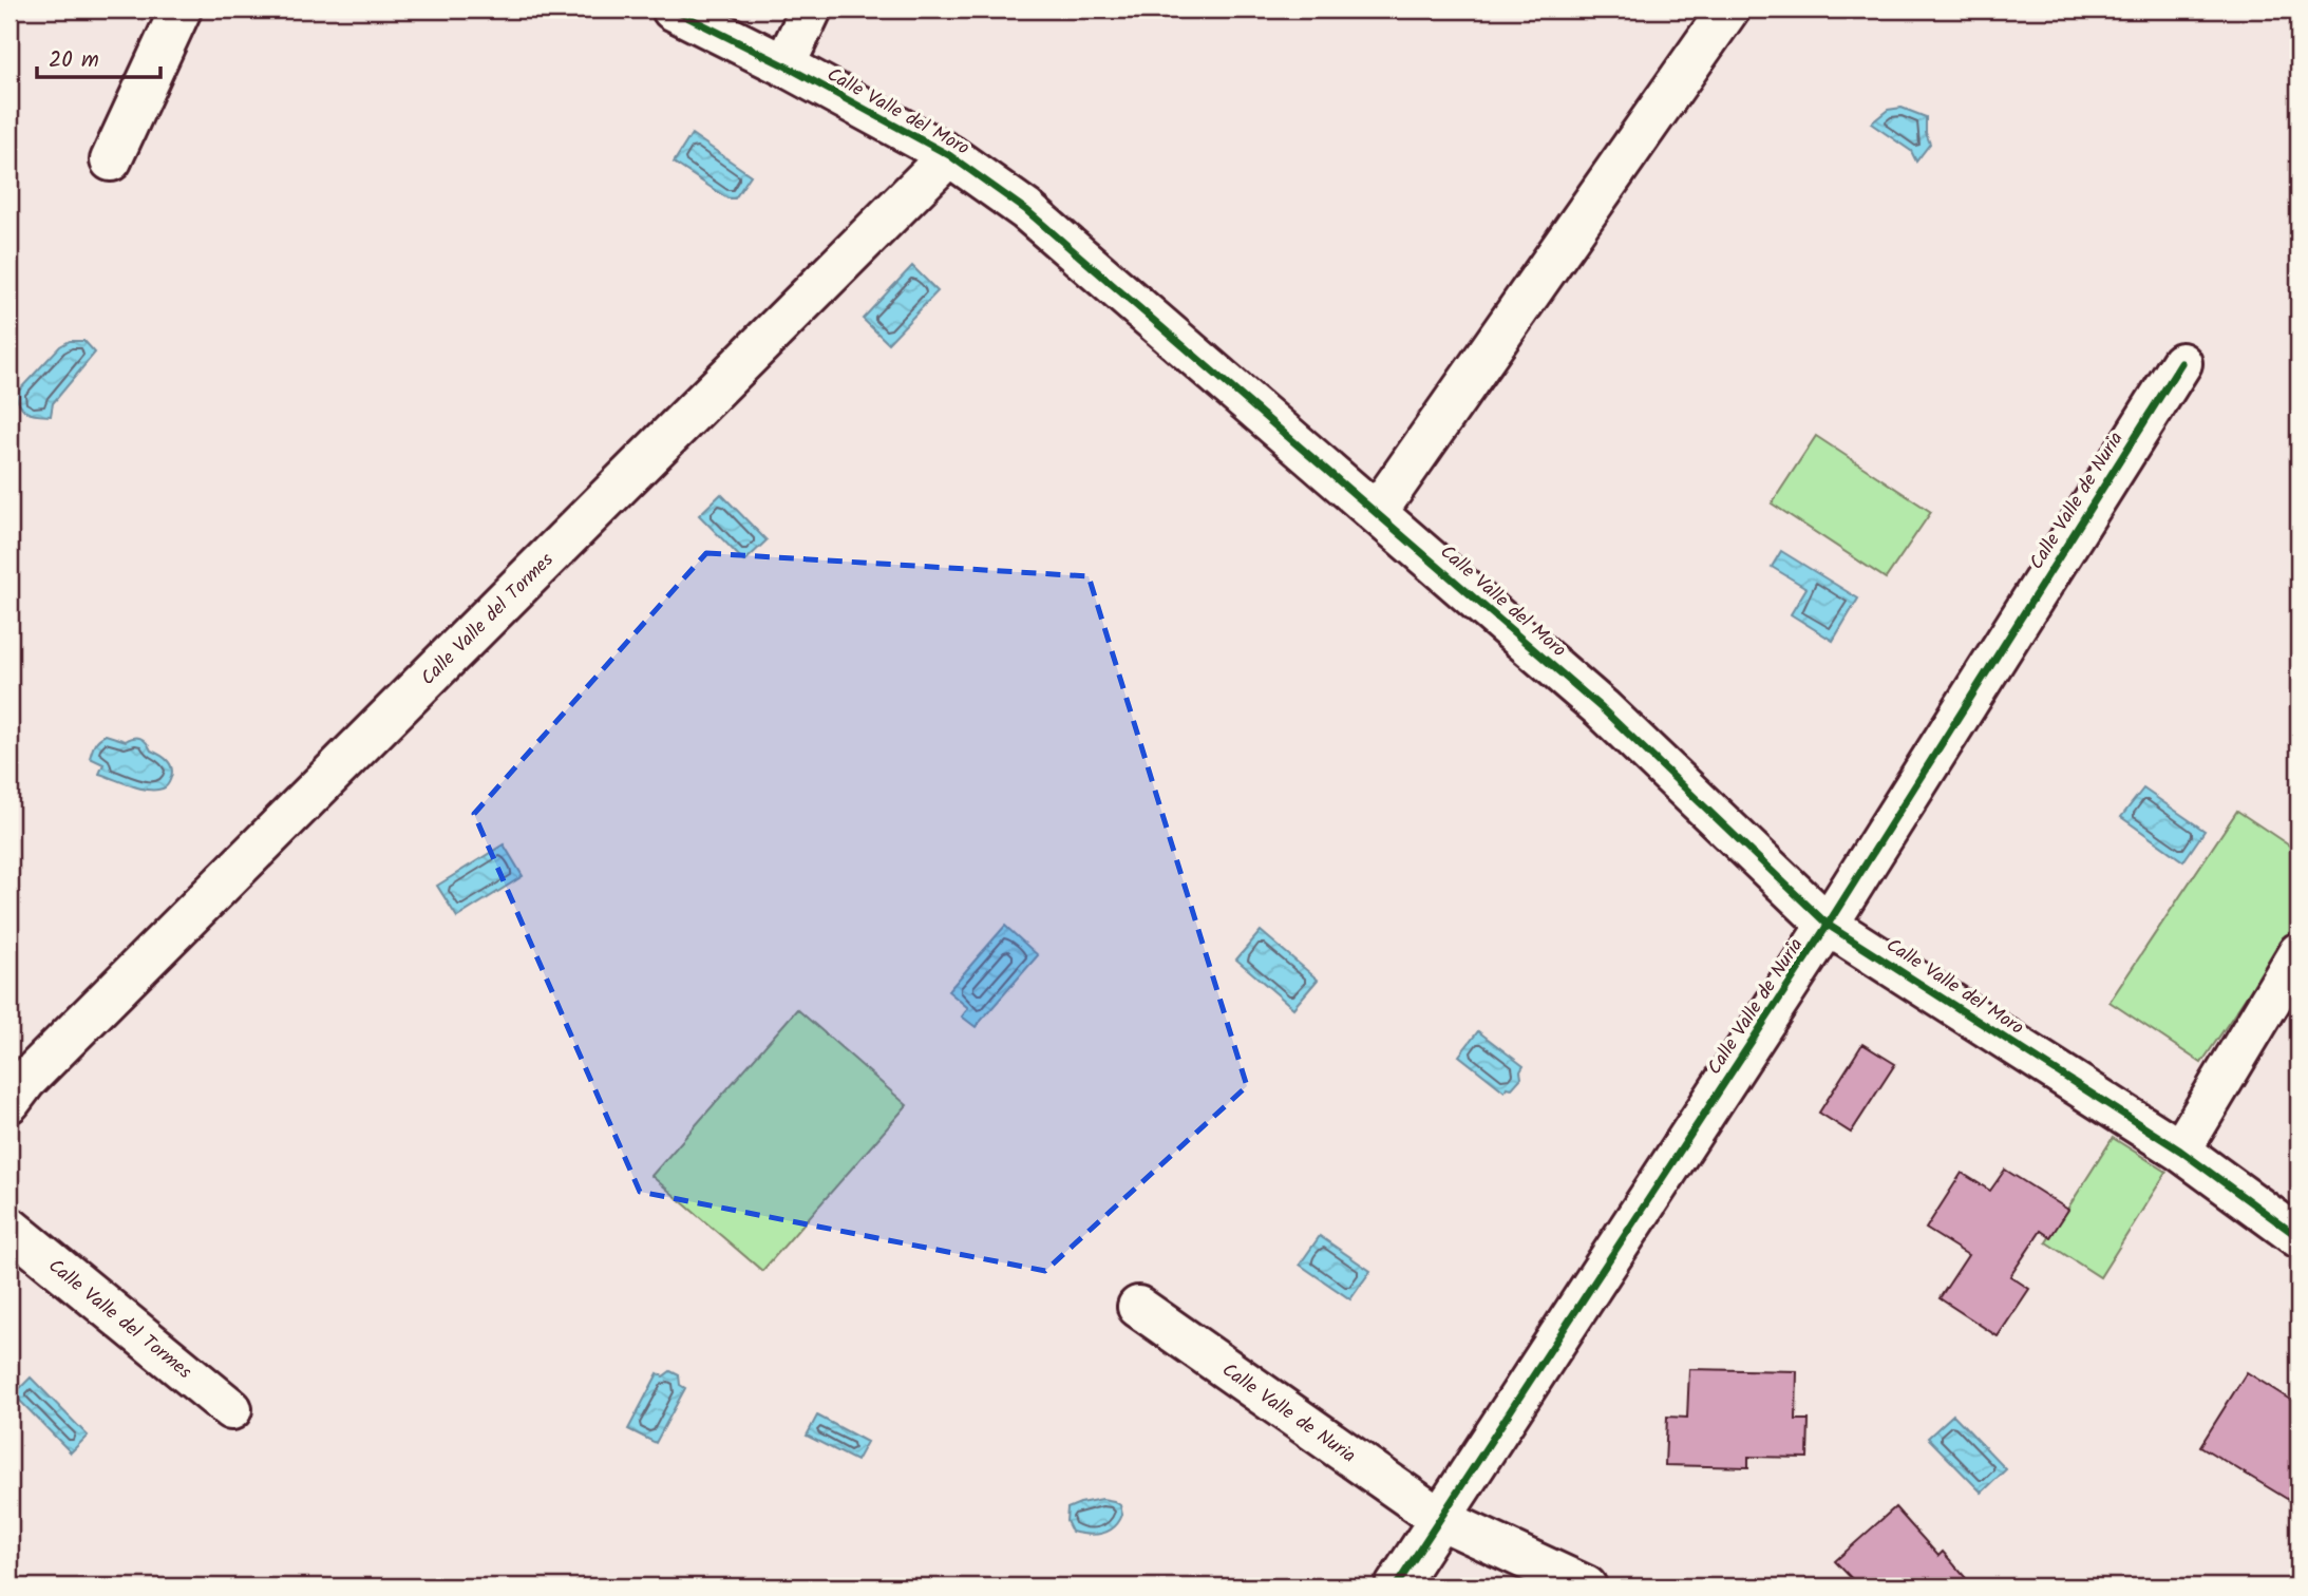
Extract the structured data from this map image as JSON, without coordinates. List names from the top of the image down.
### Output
{
  "streets": {
    "street": ["Calle Valle del Moro", "Calle Valle de Nuria", "Calle Valle del Tormes"]
  },
  "crossings": [
    ["Calle Valle del Moro", "Calle Valle de Nuria"],
    ["Calle Valle del Moro", "Calle Valle del Tormes"]
  ],
  "scale_bar": "20 m"
}
